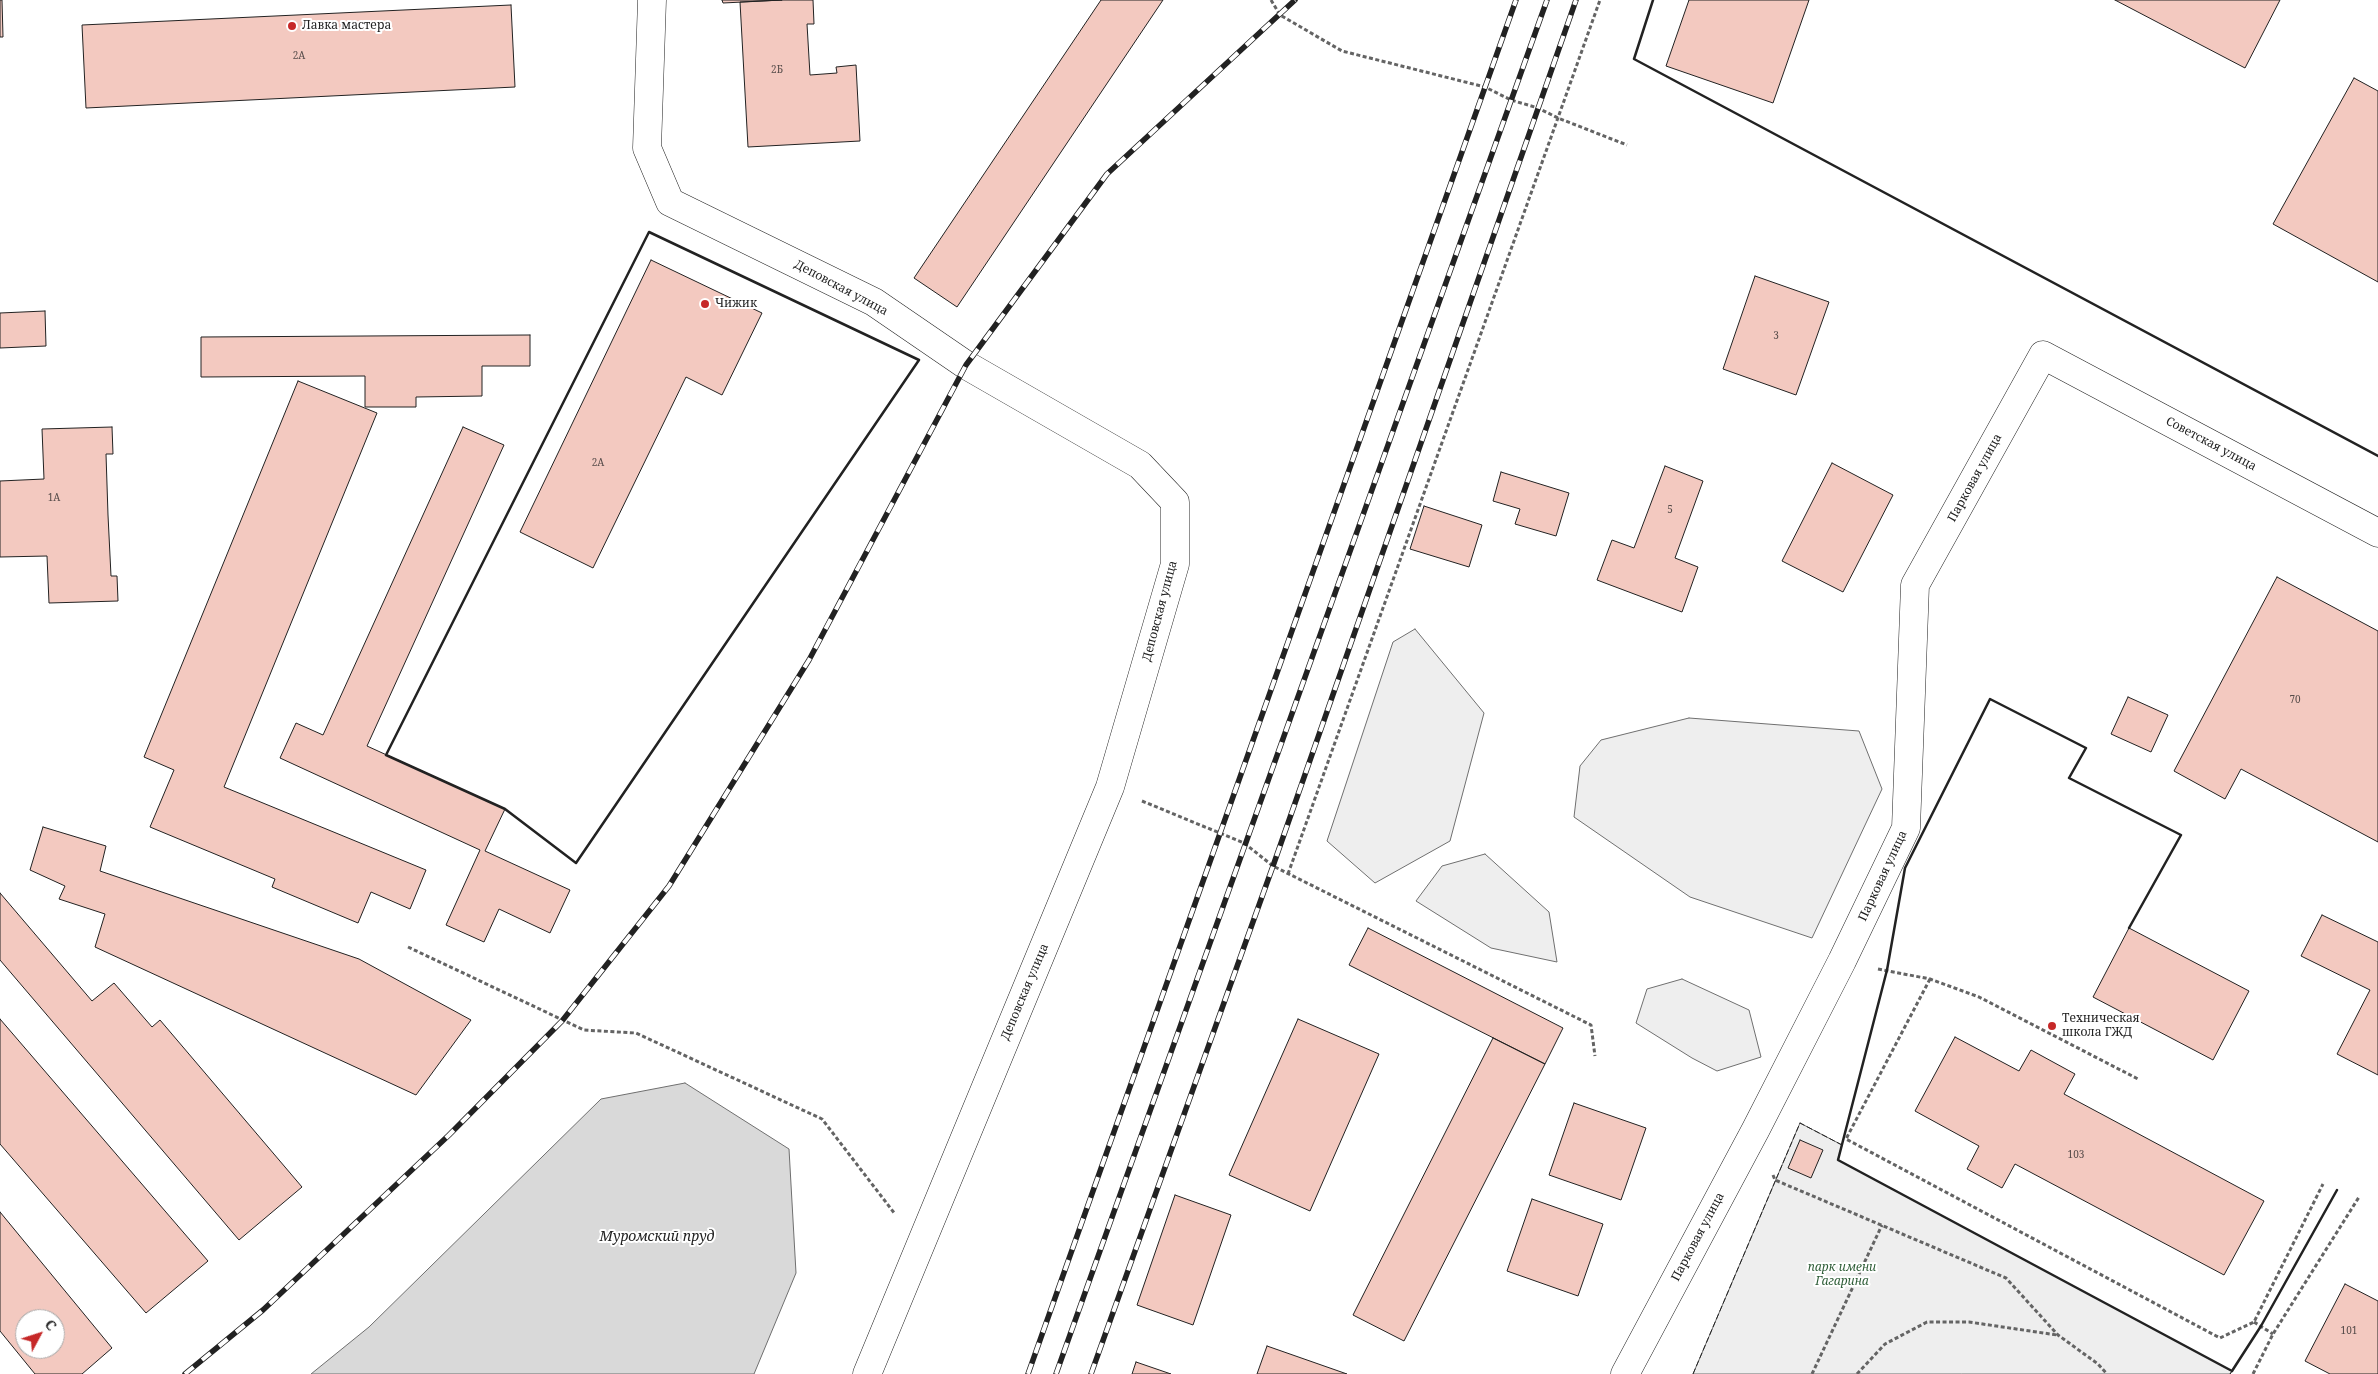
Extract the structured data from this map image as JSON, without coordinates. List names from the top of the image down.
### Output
{
  "streets": {
    "street": ["Деповская улица", "Советская улица", "Парковая улица"]
  },
  "crossings": [
    ["Советская улица", "Парковая улица"]
  ],
  "water": ["Муромский пруд"],
  "parks": ["парк имени Гагарина"],
  "places": ["Лавка мастера", "Чижик", "Техническая школа ГЖД"],
  "house_numbers": [
    "2А",
    "2Б",
    "3",
    "2А",
    "1А",
    "5",
    "70",
    "103",
    "101"
  ],
  "north": "top right"
}
